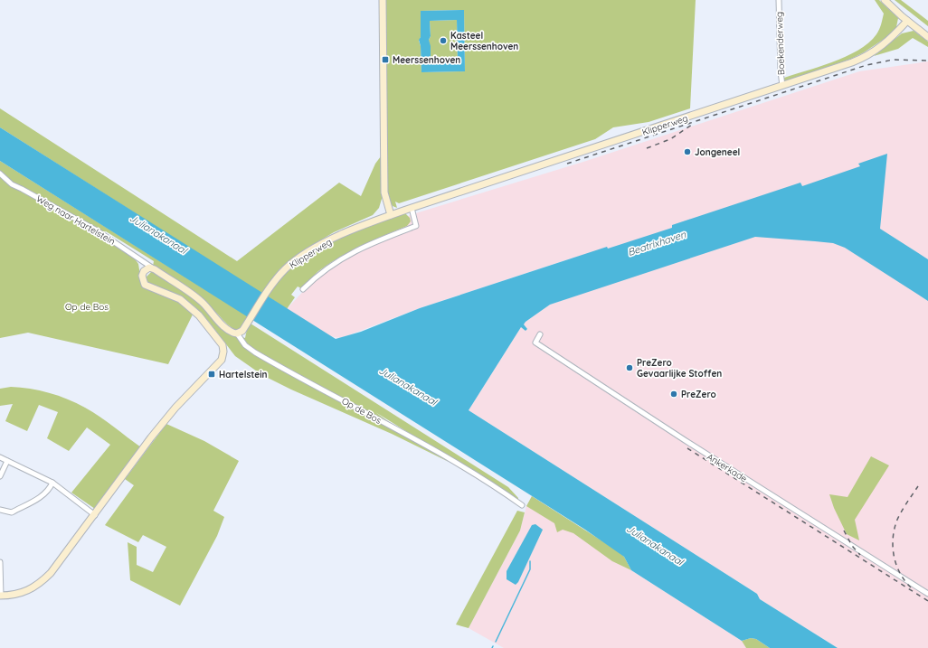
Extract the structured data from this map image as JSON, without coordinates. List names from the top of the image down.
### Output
{
  "streets": {
    "street": [
      "Boekenderweg",
      "Klipperweg",
      "Weg naar Hartelstein",
      "Op de Bos",
      "Ankerkade"
    ]
  },
  "crossings": [
    ["Boekenderweg", "Klipperweg"],
    ["Klipperweg", "Op de Bos"],
    ["Weg naar Hartelstein", "Op de Bos"]
  ],
  "water": ["Julianakanaal", "Beatrixhaven"],
  "parks": ["Op de Bos"],
  "places": {
    "other": [
      "Kasteel Meerssenhoven",
      "Jongeneel",
      "PreZero Gevaarlijke Stoffen",
      "PreZero"
    ],
    "transit": ["Meerssenhoven", "Hartelstein"]
  }
}
